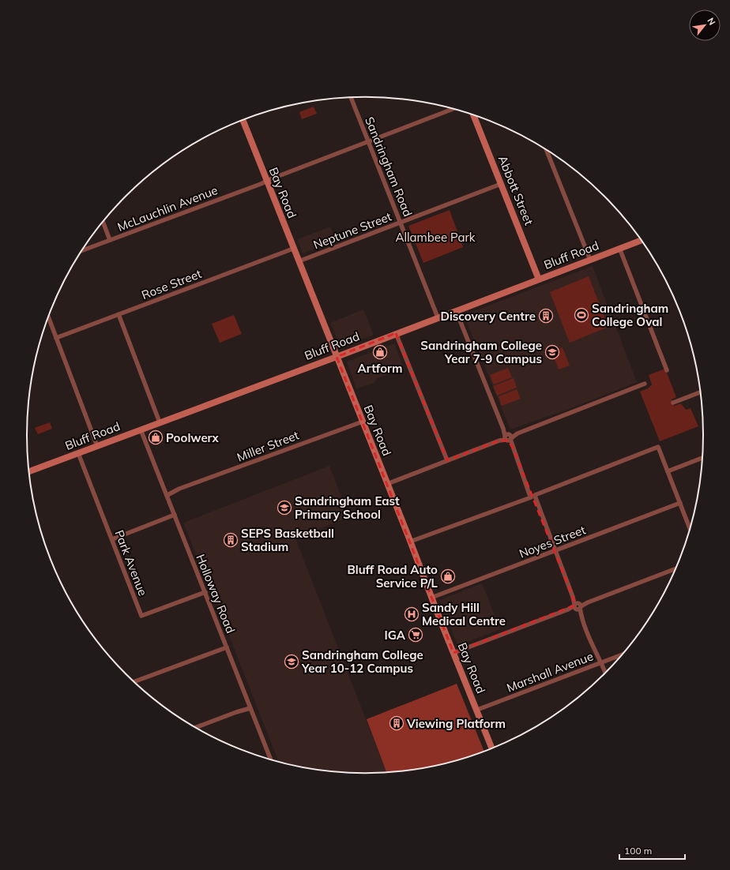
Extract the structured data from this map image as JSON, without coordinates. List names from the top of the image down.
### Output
{
  "streets": {
    "main road": ["Abbott Street", "Bay Road", "Bluff Road"],
    "street": [
      "Sandringham Road",
      "McLauchlin Avenue",
      "Neptune Street",
      "Rose Street",
      "Miller Street",
      "Noyes Street",
      "Park Avenue",
      "Holloway Road",
      "Marshall Avenue"
    ]
  },
  "crossings": [
    ["Sandringham Road", "McLauchlin Avenue"],
    ["Sandringham Road", "Neptune Street"],
    ["Sandringham Road", "Bluff Road"],
    ["Abbott Street", "Neptune Street"],
    ["Abbott Street", "Bluff Road"],
    ["Bay Road", "McLauchlin Avenue"],
    ["Bay Road", "Neptune Street"],
    ["Bay Road", "Bluff Road"],
    ["Bay Road", "Rose Street"],
    ["Bay Road", "Miller Street"],
    ["Bay Road", "Noyes Street"],
    ["Bay Road", "Marshall Avenue"],
    ["Bluff Road", "Park Avenue"],
    ["Bluff Road", "Holloway Road"],
    ["Miller Street", "Holloway Road"],
    ["Park Avenue", "Holloway Road"]
  ],
  "parks": ["Allambee Park"],
  "places": {
    "sports": ["Sandringham College Oval"],
    "building": ["Discovery Centre", "SEPS Basketball Stadium", "Viewing Platform"],
    "shop": ["Artform", "Poolwerx", "Bluff Road Auto Service P/L"],
    "school or university": ["Sandringham College Year 7-9 Campus", "Sandringham East Primary School", "Sandringham College Year 10-12 Campus"],
    "hospital": ["Sandy Hill Medical Centre"],
    "supermarket": ["IGA"]
  },
  "scale_bar": "100 m",
  "north": "top right"
}
